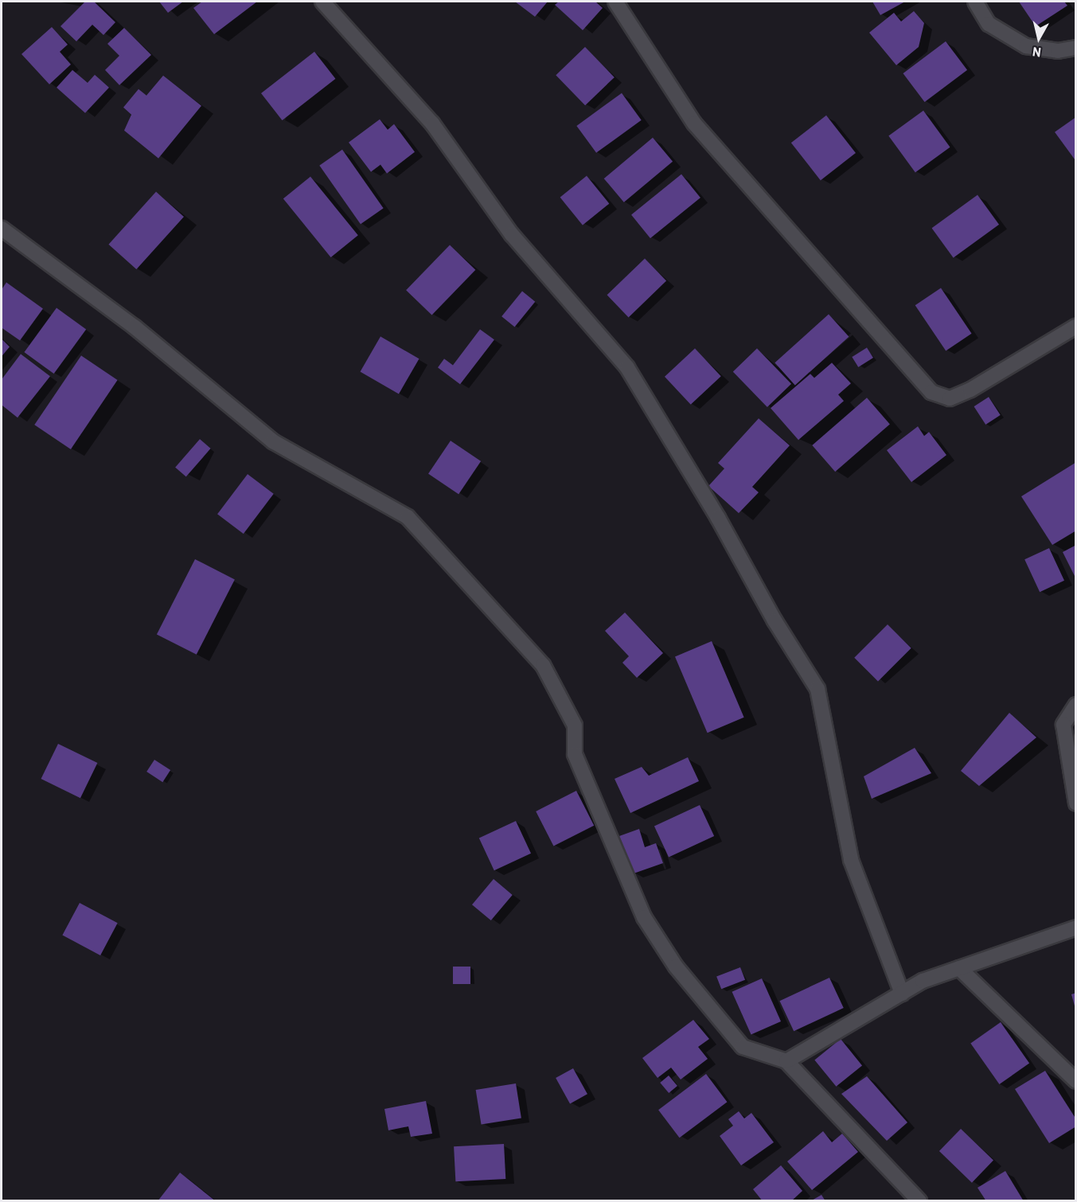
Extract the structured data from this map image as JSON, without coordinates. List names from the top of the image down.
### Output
{
  "north": "bottom"
}
